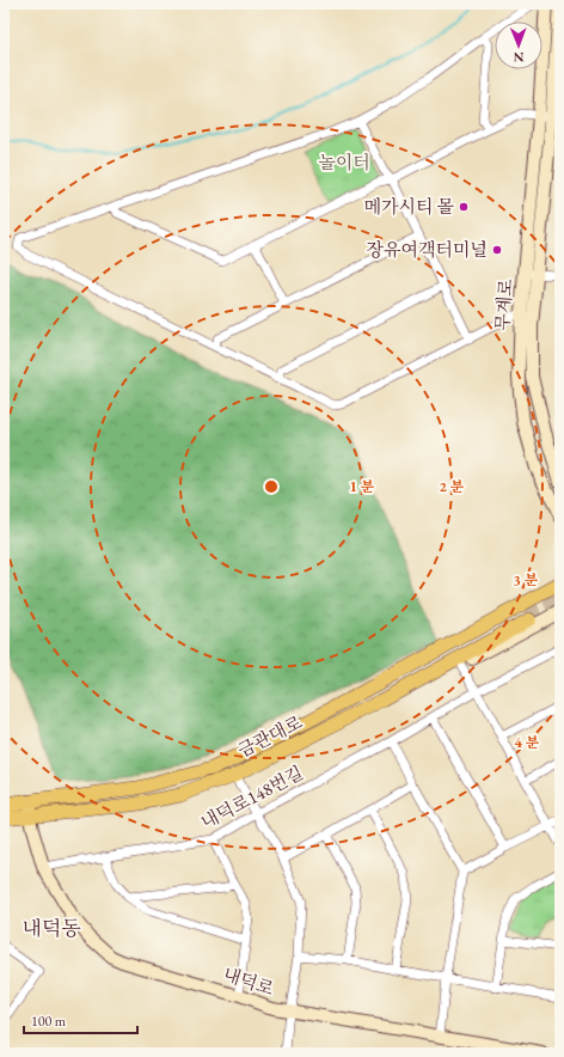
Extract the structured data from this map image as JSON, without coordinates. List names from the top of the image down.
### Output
{
  "streets": {
    "main road": ["무계로", "금관대로", "내덕로"],
    "street": ["내덕로148번길"]
  },
  "crossings": [
    ["금관대로", "내덕로"],
    ["내덕로148번길", "내덕로"]
  ],
  "districts": ["내덕동"],
  "parks": ["놀이터"],
  "places": ["메가시티 몰", "장유여객터미널"],
  "scale_bar": "100 m",
  "north": "bottom",
  "rings": [
    "1 분",
    "2 분",
    "3 분",
    "4 분"
  ]
}
